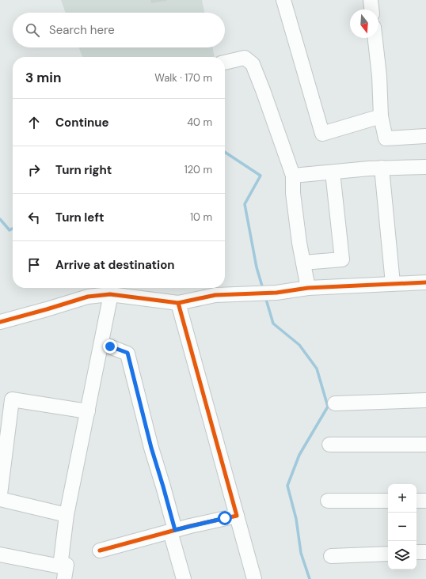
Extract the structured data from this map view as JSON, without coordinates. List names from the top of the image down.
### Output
{
  "north": "bottom",
  "page": {
    "search": "Search here",
    "heading": ["3 min", "Walk · 170 m"],
    "list": [
      ["Continue", "40 m"],
      ["Turn right", "120 m"],
      ["Turn left", "10 m"],
      "Arrive at destination"
    ],
    "map_buttons": ["+", "−"]
  }
}
